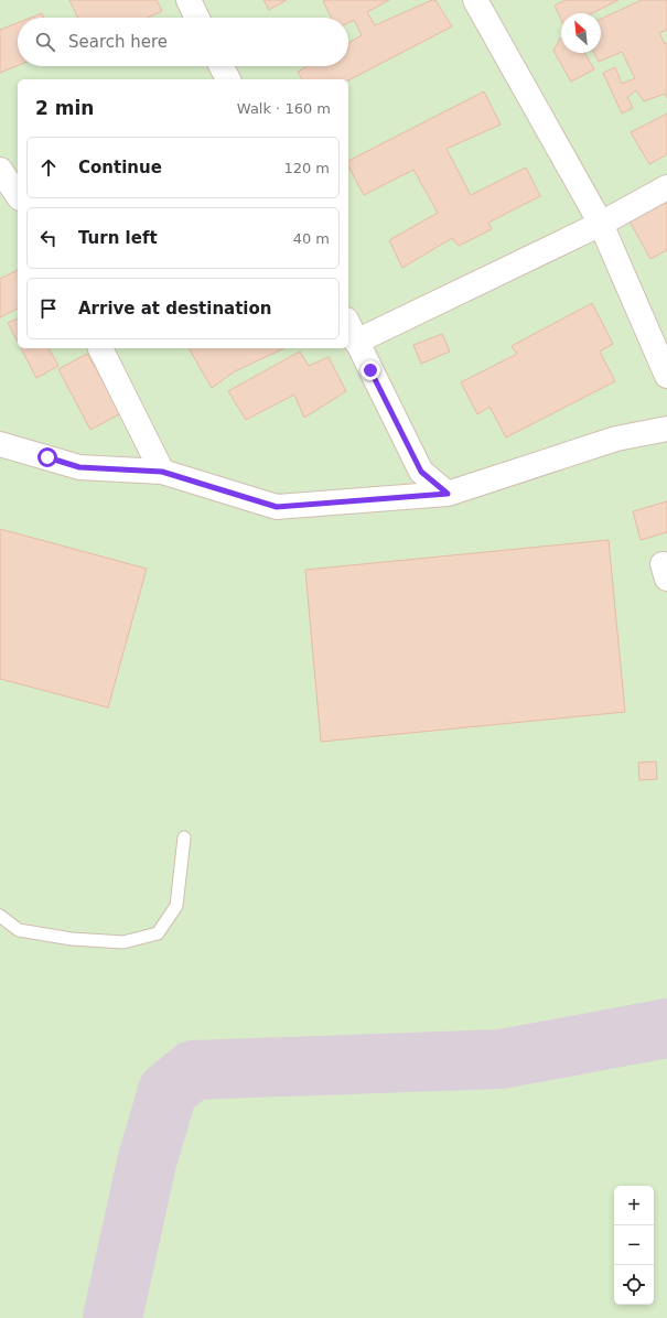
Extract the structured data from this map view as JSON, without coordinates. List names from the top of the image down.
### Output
{
  "north": "top left",
  "page": {
    "search": "Search here",
    "heading": ["2 min", "Walk · 160 m"],
    "list": [
      ["Continue", "120 m"],
      ["Turn left", "40 m"],
      "Arrive at destination"
    ],
    "map_buttons": ["+", "−"]
  }
}
